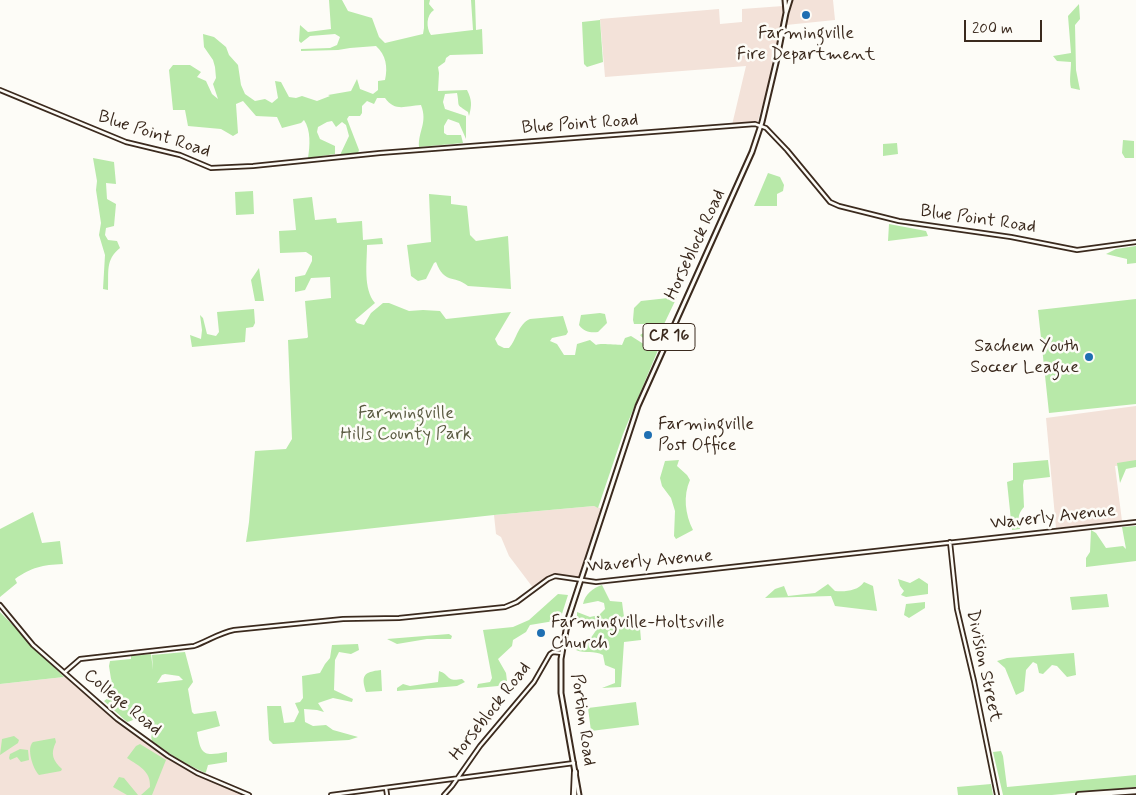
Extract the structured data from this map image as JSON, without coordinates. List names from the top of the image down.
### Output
{
  "streets": {
    "main road": ["Horseblock Road", "CR 16", "Portion Road"],
    "street": [
      "Blue Point Road",
      "Waverly Avenue",
      "Division Street",
      "College Road"
    ]
  },
  "crossings": [
    ["Blue Point Road", "Horseblock Road"],
    ["Horseblock Road", "Waverly Avenue"],
    ["Horseblock Road", "Portion Road"],
    ["Waverly Avenue", "Division Street"],
    ["Waverly Avenue", "College Road"]
  ],
  "parks": ["Farmingville Hills County Park"],
  "places": [
    "Farmingville Fire Department",
    "Sachem Youth Soccer League",
    "Farmingville Post Office",
    "Farmingville-Holtsville Church"
  ],
  "scale_bar": "200 m"
}
